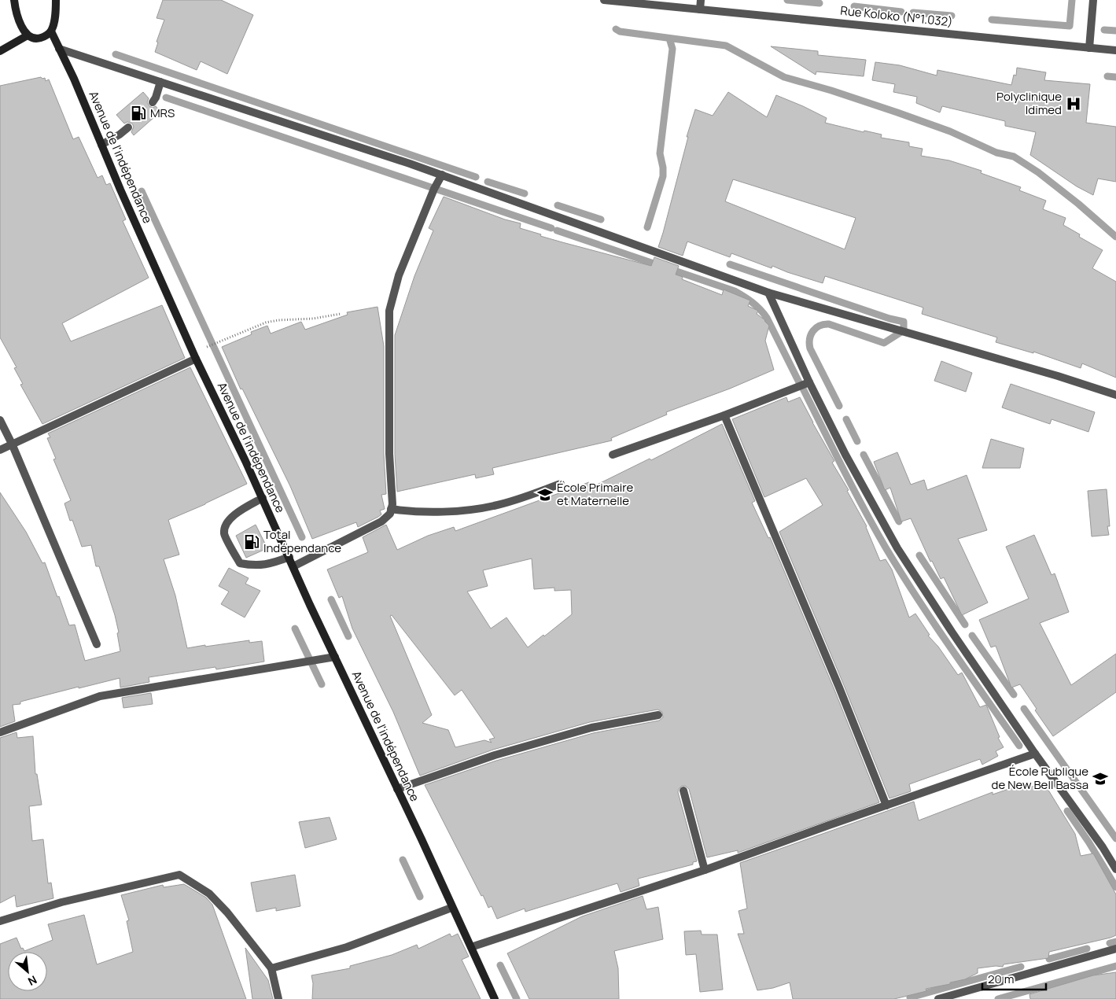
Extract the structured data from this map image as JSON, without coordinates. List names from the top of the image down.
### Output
{
  "streets": {
    "main road": ["Avenue de l'indépendance"],
    "street": ["Rue Koloko (N°1.032)"]
  },
  "places": {
    "hospital": ["Polyclinique Idimed"],
    "fuel station": ["MRS", "Total Indépendance"],
    "school or university": ["École Primaire et Maternelle", "École Publique de New Bell Bassa"]
  },
  "scale_bar": "20 m",
  "north": "bottom right"
}
